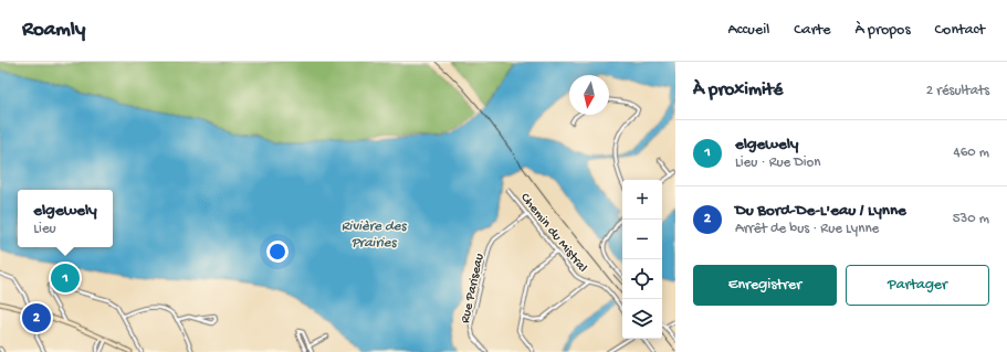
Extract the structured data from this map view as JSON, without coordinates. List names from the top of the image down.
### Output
{
  "streets": {
    "street": ["Chemin du Mistral", "Rue Pariseau"]
  },
  "crossings": [
    ["Chemin du Mistral", "Rue Pariseau"]
  ],
  "water": ["Rivière des Prairies"],
  "north": "bottom",
  "page": {
    "header": "Roamly",
    "nav": [
      "Accueil",
      "Carte",
      "À propos",
      "Contact"
    ],
    "heading": ["À proximité", "2 résultats"],
    "list": [
      {
        "mark": "1",
        "name": "elgewely",
        "note": "Lieu · Rue Dion",
        "value": "460 m"
      },
      {
        "mark": "2",
        "name": "Du Bord-De-L'eau / Lynne",
        "note": "Arrêt de bus · Rue Lynne",
        "value": "530 m"
      }
    ],
    "map_buttons": ["+", "−"],
    "popup": ["elgewely", "Lieu"],
    "buttons": ["Enregistrer", "Partager"],
    "pins": ["1", "2"]
  }
}
